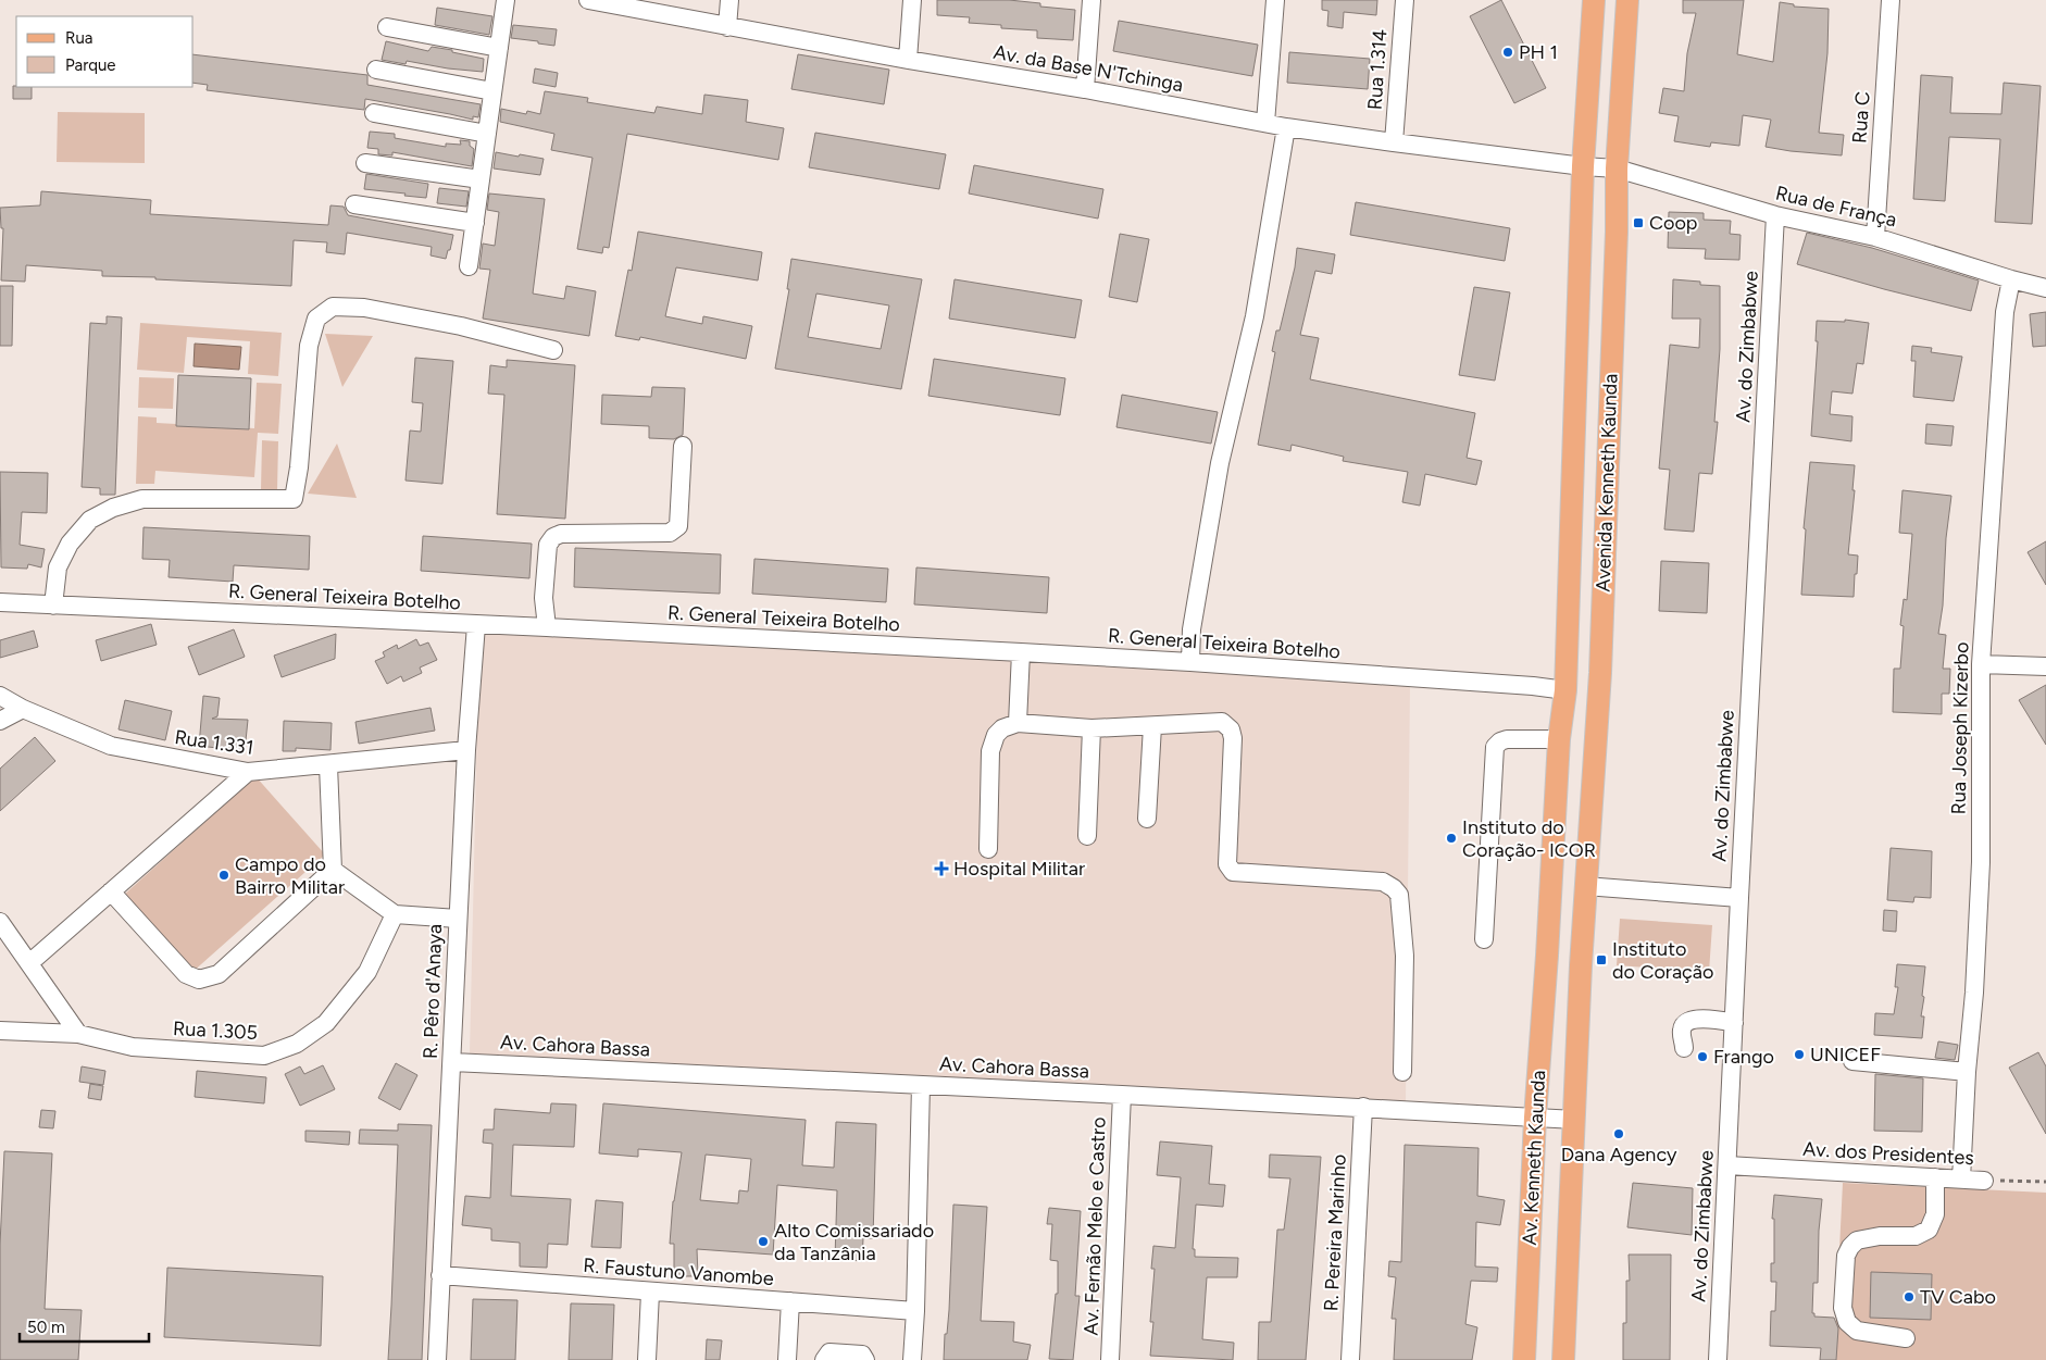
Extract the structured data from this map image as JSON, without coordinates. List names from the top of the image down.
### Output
{
  "streets": {
    "main road": ["Avenida Kenneth Kaunda", "Av. Kenneth Kaunda"],
    "street": [
      "Av. da Base N'Tchinga",
      "Rua 1.314",
      "Rua C",
      "Rua de França",
      "Av. do Zimbabwe",
      "R. General Teixeira Botelho",
      "Rua Joseph Kizerbo",
      "Rua 1.331",
      "R. Pêro d'Anaya",
      "Rua 1.305",
      "Av. Cahora Bassa",
      "Av. dos Presidentes",
      "Av. Fernão Melo e Castro",
      "R. Pereira Marinho",
      "R. Faustuno Vanombe"
    ]
  },
  "crossings": [
    ["Av. da Base N'Tchinga", "Rua 1.314"],
    ["Av. da Base N'Tchinga", "Rua de França"],
    ["Av. da Base N'Tchinga", "Avenida Kenneth Kaunda"],
    ["Rua C", "Rua de França"],
    ["Rua de França", "Av. do Zimbabwe"],
    ["Rua de França", "Avenida Kenneth Kaunda"],
    ["Rua de França", "Rua Joseph Kizerbo"],
    ["Av. do Zimbabwe", "Av. dos Presidentes"],
    ["Avenida Kenneth Kaunda", "R. General Teixeira Botelho"],
    ["Avenida Kenneth Kaunda", "Av. Kenneth Kaunda"],
    ["R. General Teixeira Botelho", "R. Pêro d'Anaya"],
    ["Rua Joseph Kizerbo", "Av. dos Presidentes"],
    ["Rua 1.331", "R. Pêro d'Anaya"],
    ["R. Pêro d'Anaya", "Av. Cahora Bassa"],
    ["R. Pêro d'Anaya", "R. Faustuno Vanombe"],
    ["Av. Cahora Bassa", "Av. Kenneth Kaunda"],
    ["Av. Cahora Bassa", "Av. Fernão Melo e Castro"],
    ["Av. Cahora Bassa", "R. Pereira Marinho"]
  ],
  "places": {
    "other": [
      "PH 1",
      "Instituto do Coração- ICOR",
      "Campo do Bairro Militar",
      "UNICEF",
      "Frango",
      "Dana Agency",
      "Alto Comissariado da Tanzânia",
      "TV Cabo"
    ],
    "transit": ["Coop", "Instituto do Coração"],
    "health": ["Hospital Militar"]
  },
  "legend": ["Rua", "Parque"],
  "scale_bar": "50 m"
}
